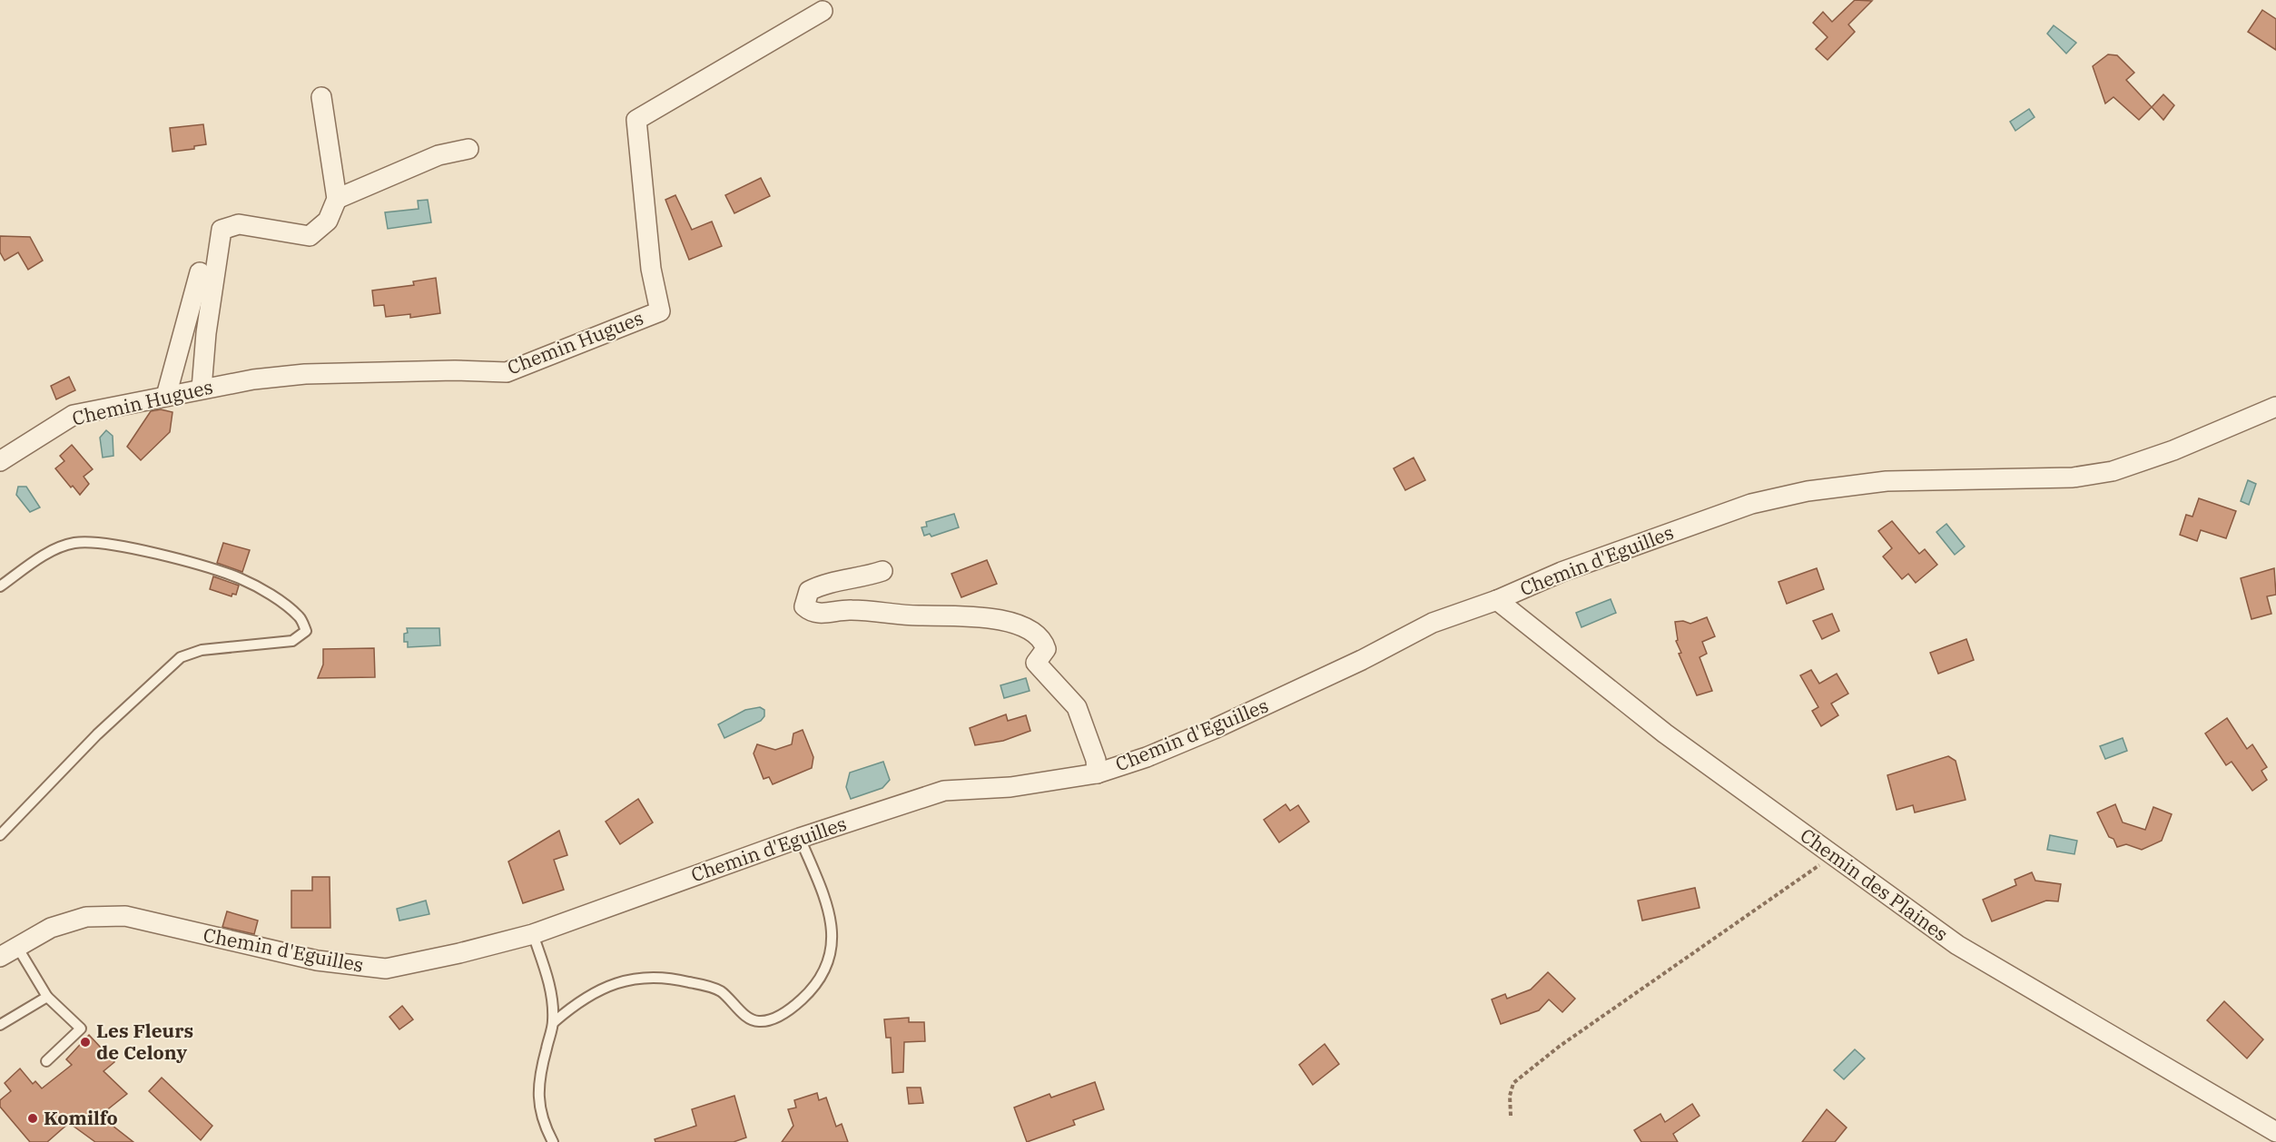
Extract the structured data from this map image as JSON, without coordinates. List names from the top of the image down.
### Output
{
  "streets": {
    "street": ["Chemin Hugues", "Chemin d'Eguilles", "Chemin des Plaines"]
  },
  "crossings": [
    ["Chemin d'Eguilles", "Chemin des Plaines"]
  ],
  "places": ["Les Fleurs de Celony", "Komilfo"]
}
